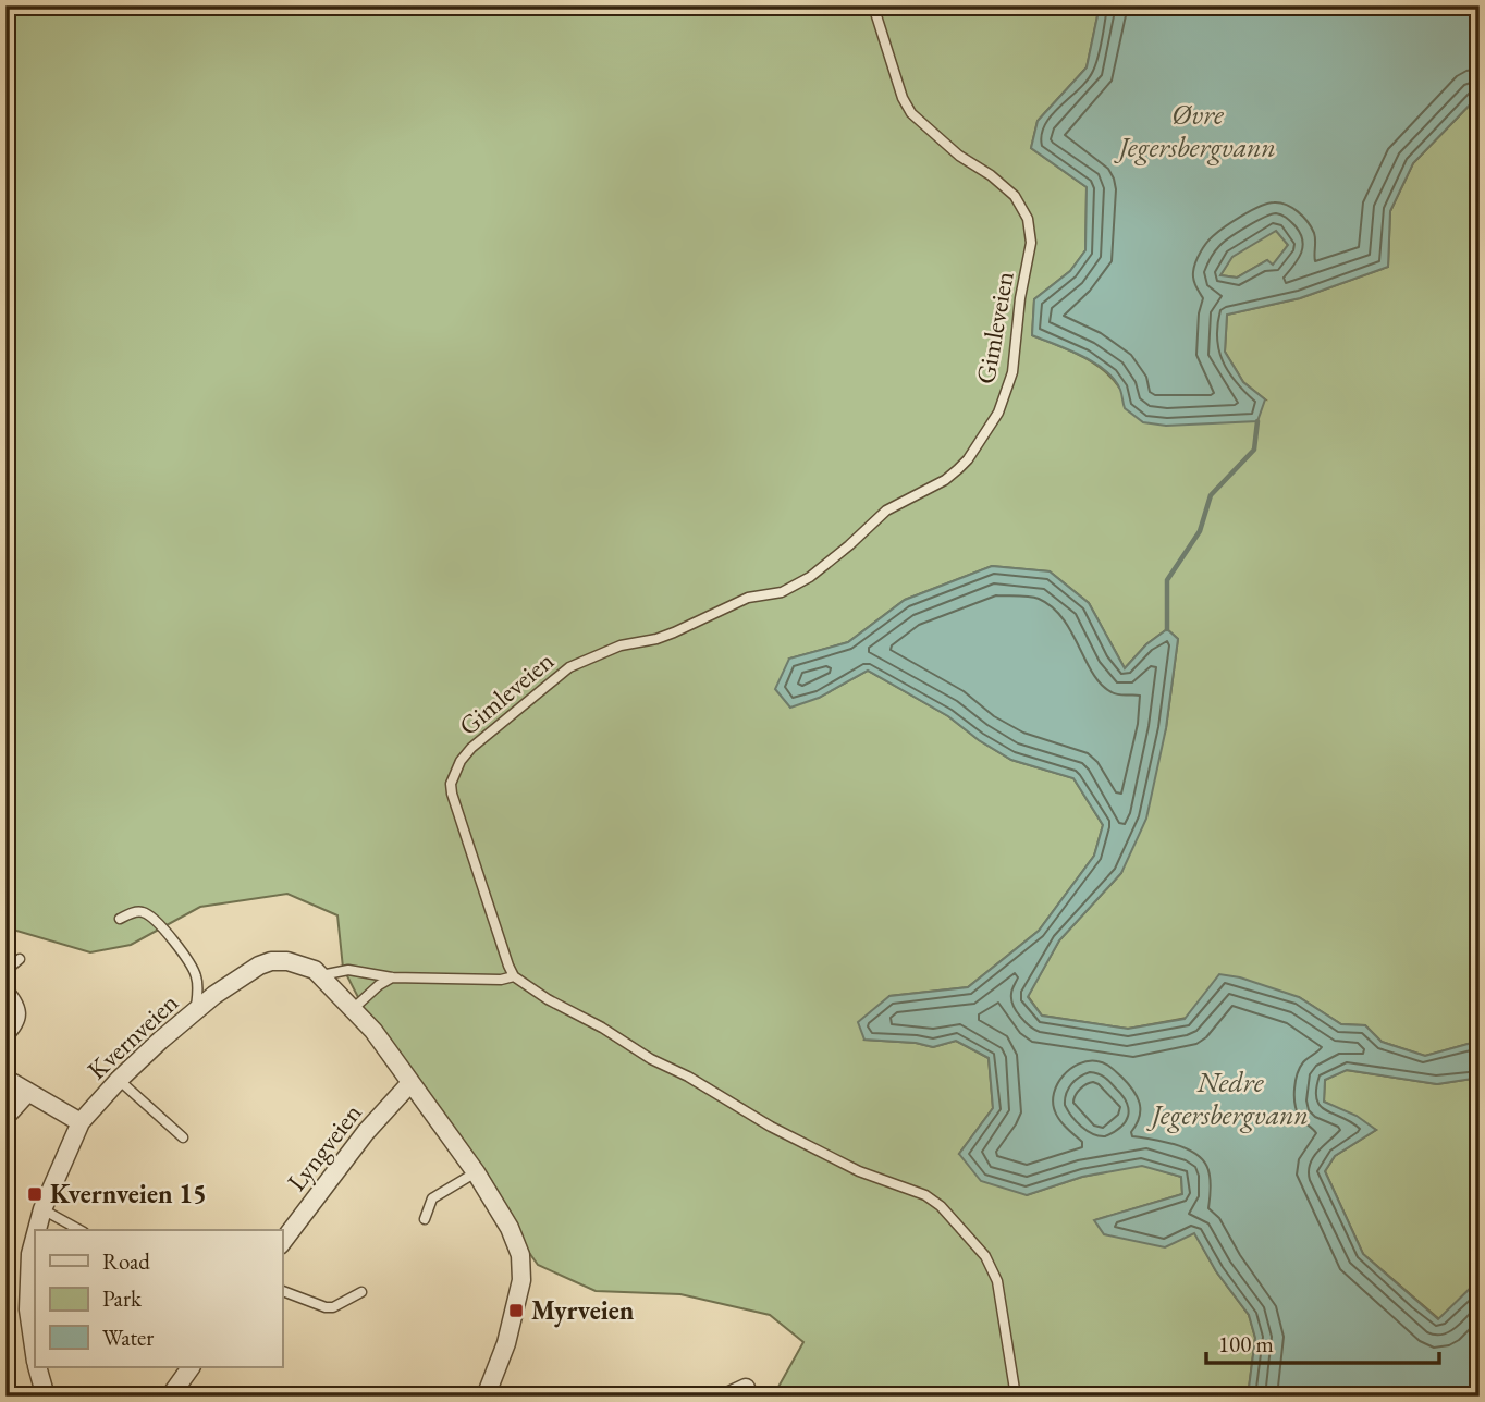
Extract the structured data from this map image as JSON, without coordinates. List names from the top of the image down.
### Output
{
  "streets": {
    "street": ["Kvernveien", "Lyngveien"],
    "lane": ["Gimleveien"]
  },
  "crossings": [
    ["Kvernveien", "Lyngveien"]
  ],
  "water": ["Øvre Jegersbergvann", "Nedre Jegersbergvann"],
  "places": {
    "transit": ["Kvernveien 15", "Myrveien"]
  },
  "legend": ["Road", "Park", "Water"],
  "scale_bar": "100 m"
}
